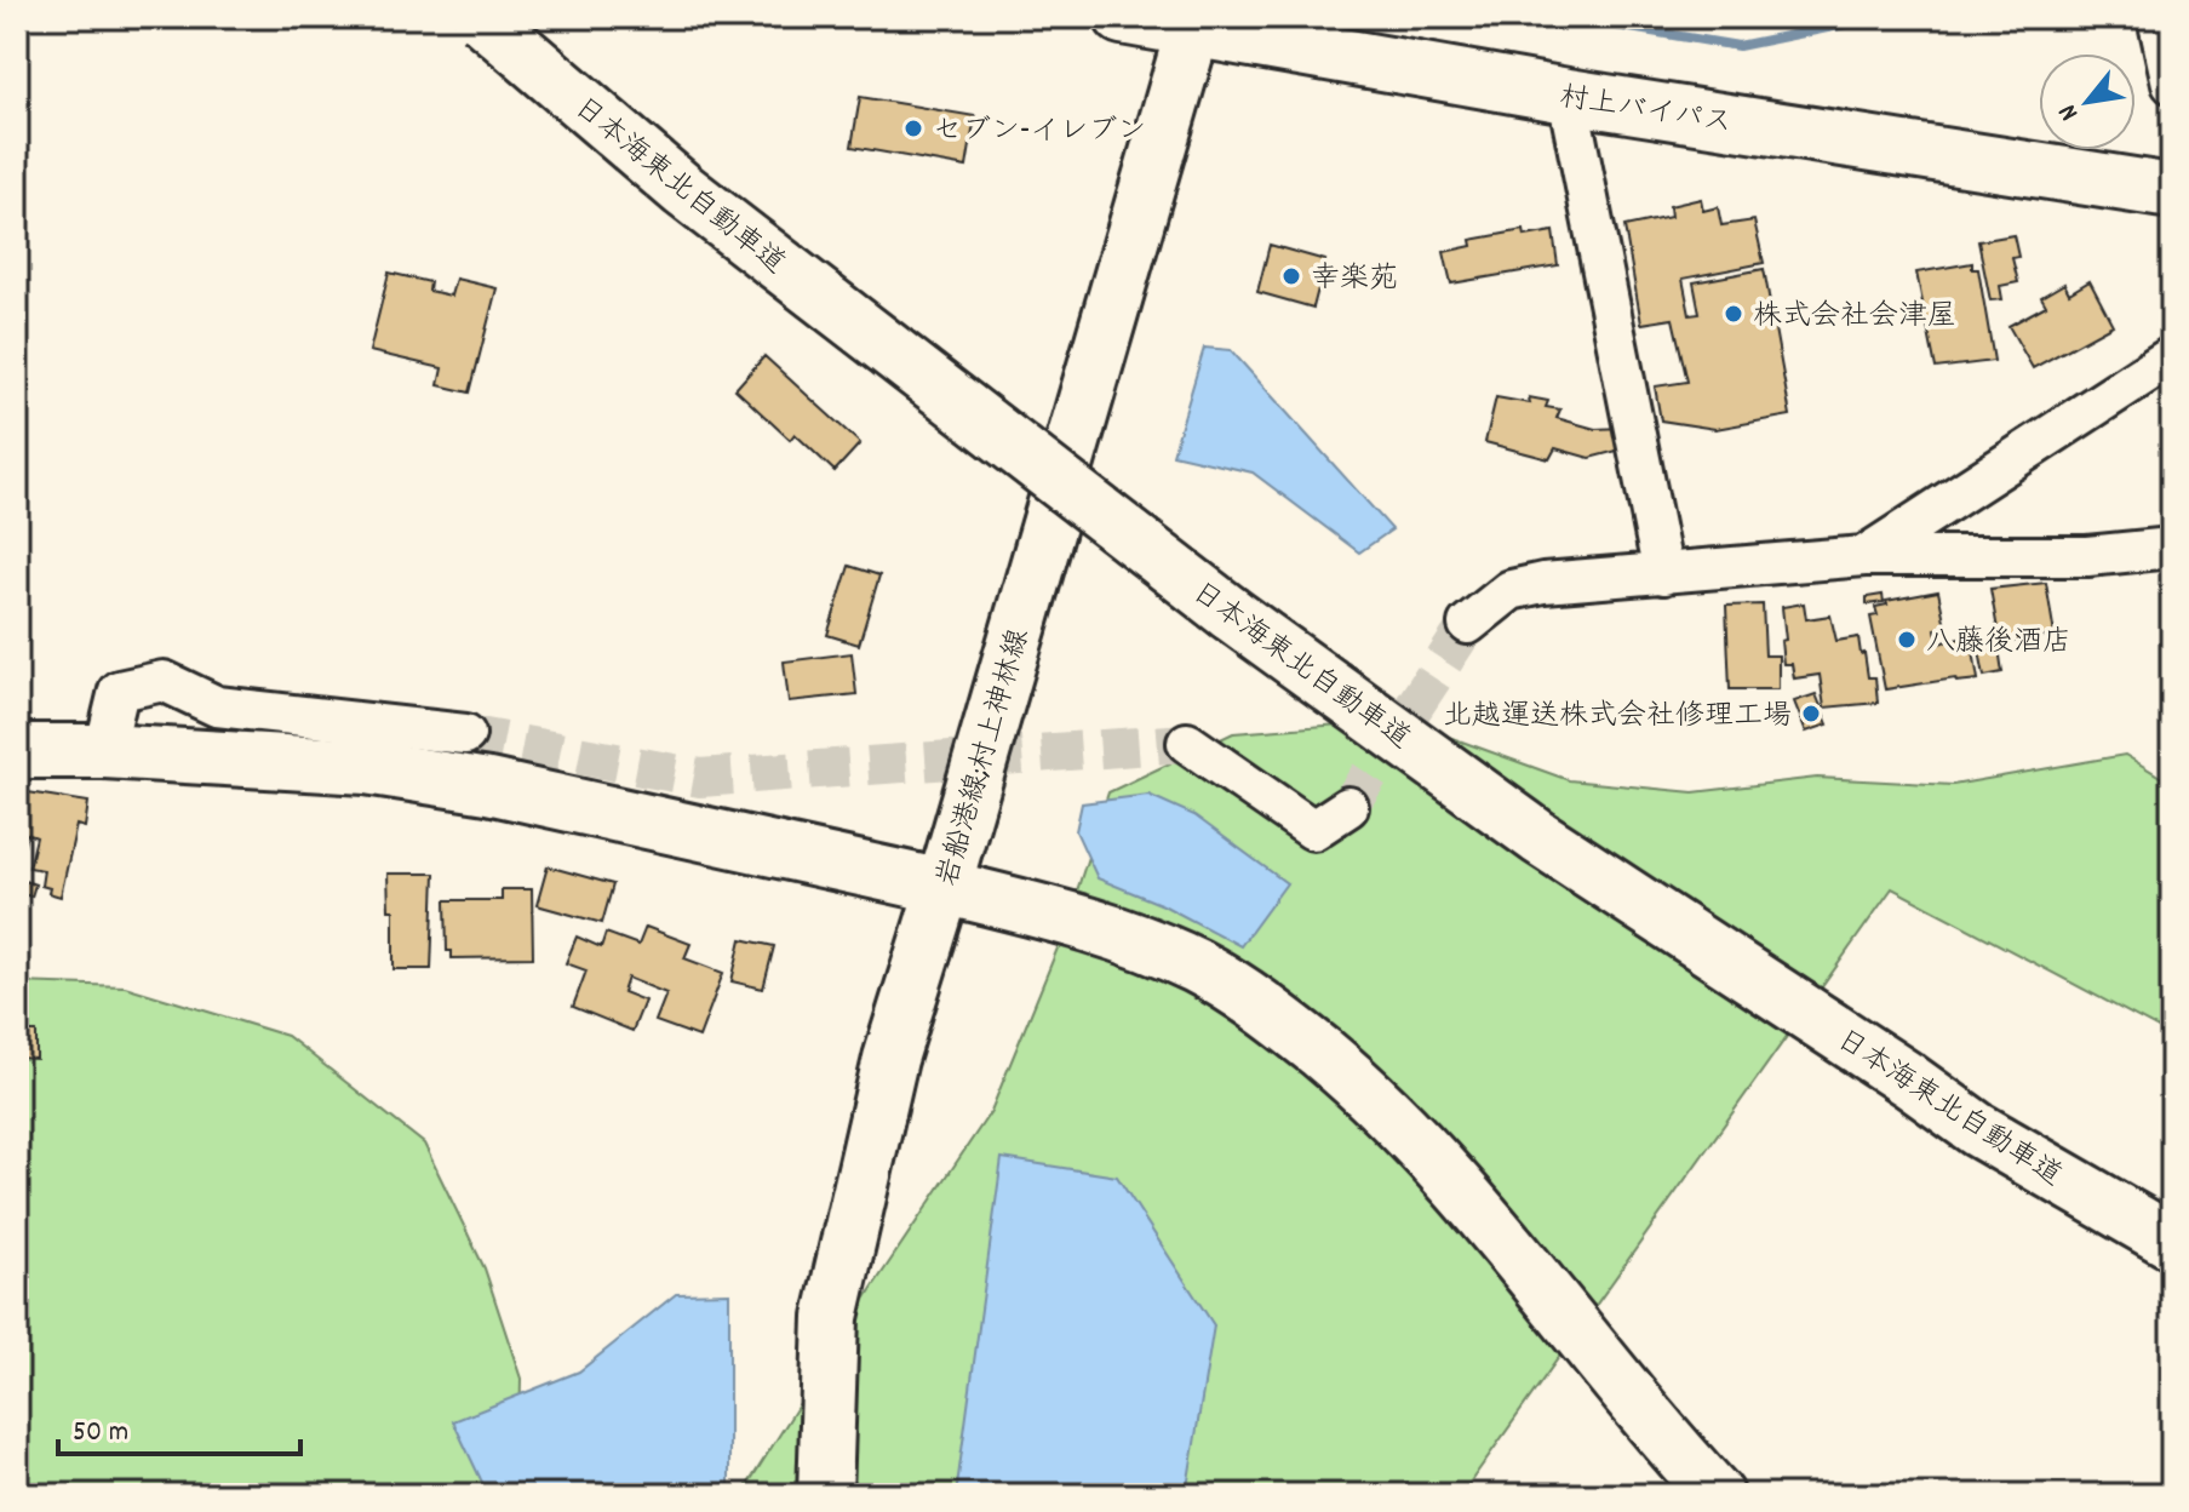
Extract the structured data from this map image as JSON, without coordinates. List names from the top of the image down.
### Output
{
  "streets": {
    "main road": ["村上バイパス", "日本海東北自動車道", "岩船港線;村上神林線"]
  },
  "crossings": [
    ["村上バイパス", "岩船港線;村上神林線"]
  ],
  "places": [
    "セブン-イレブン",
    "幸楽苑",
    "株式会社会津屋",
    "八藤後酒店",
    "北越運送株式会社修理工場"
  ],
  "scale_bar": "50 m",
  "north": "bottom left"
}
